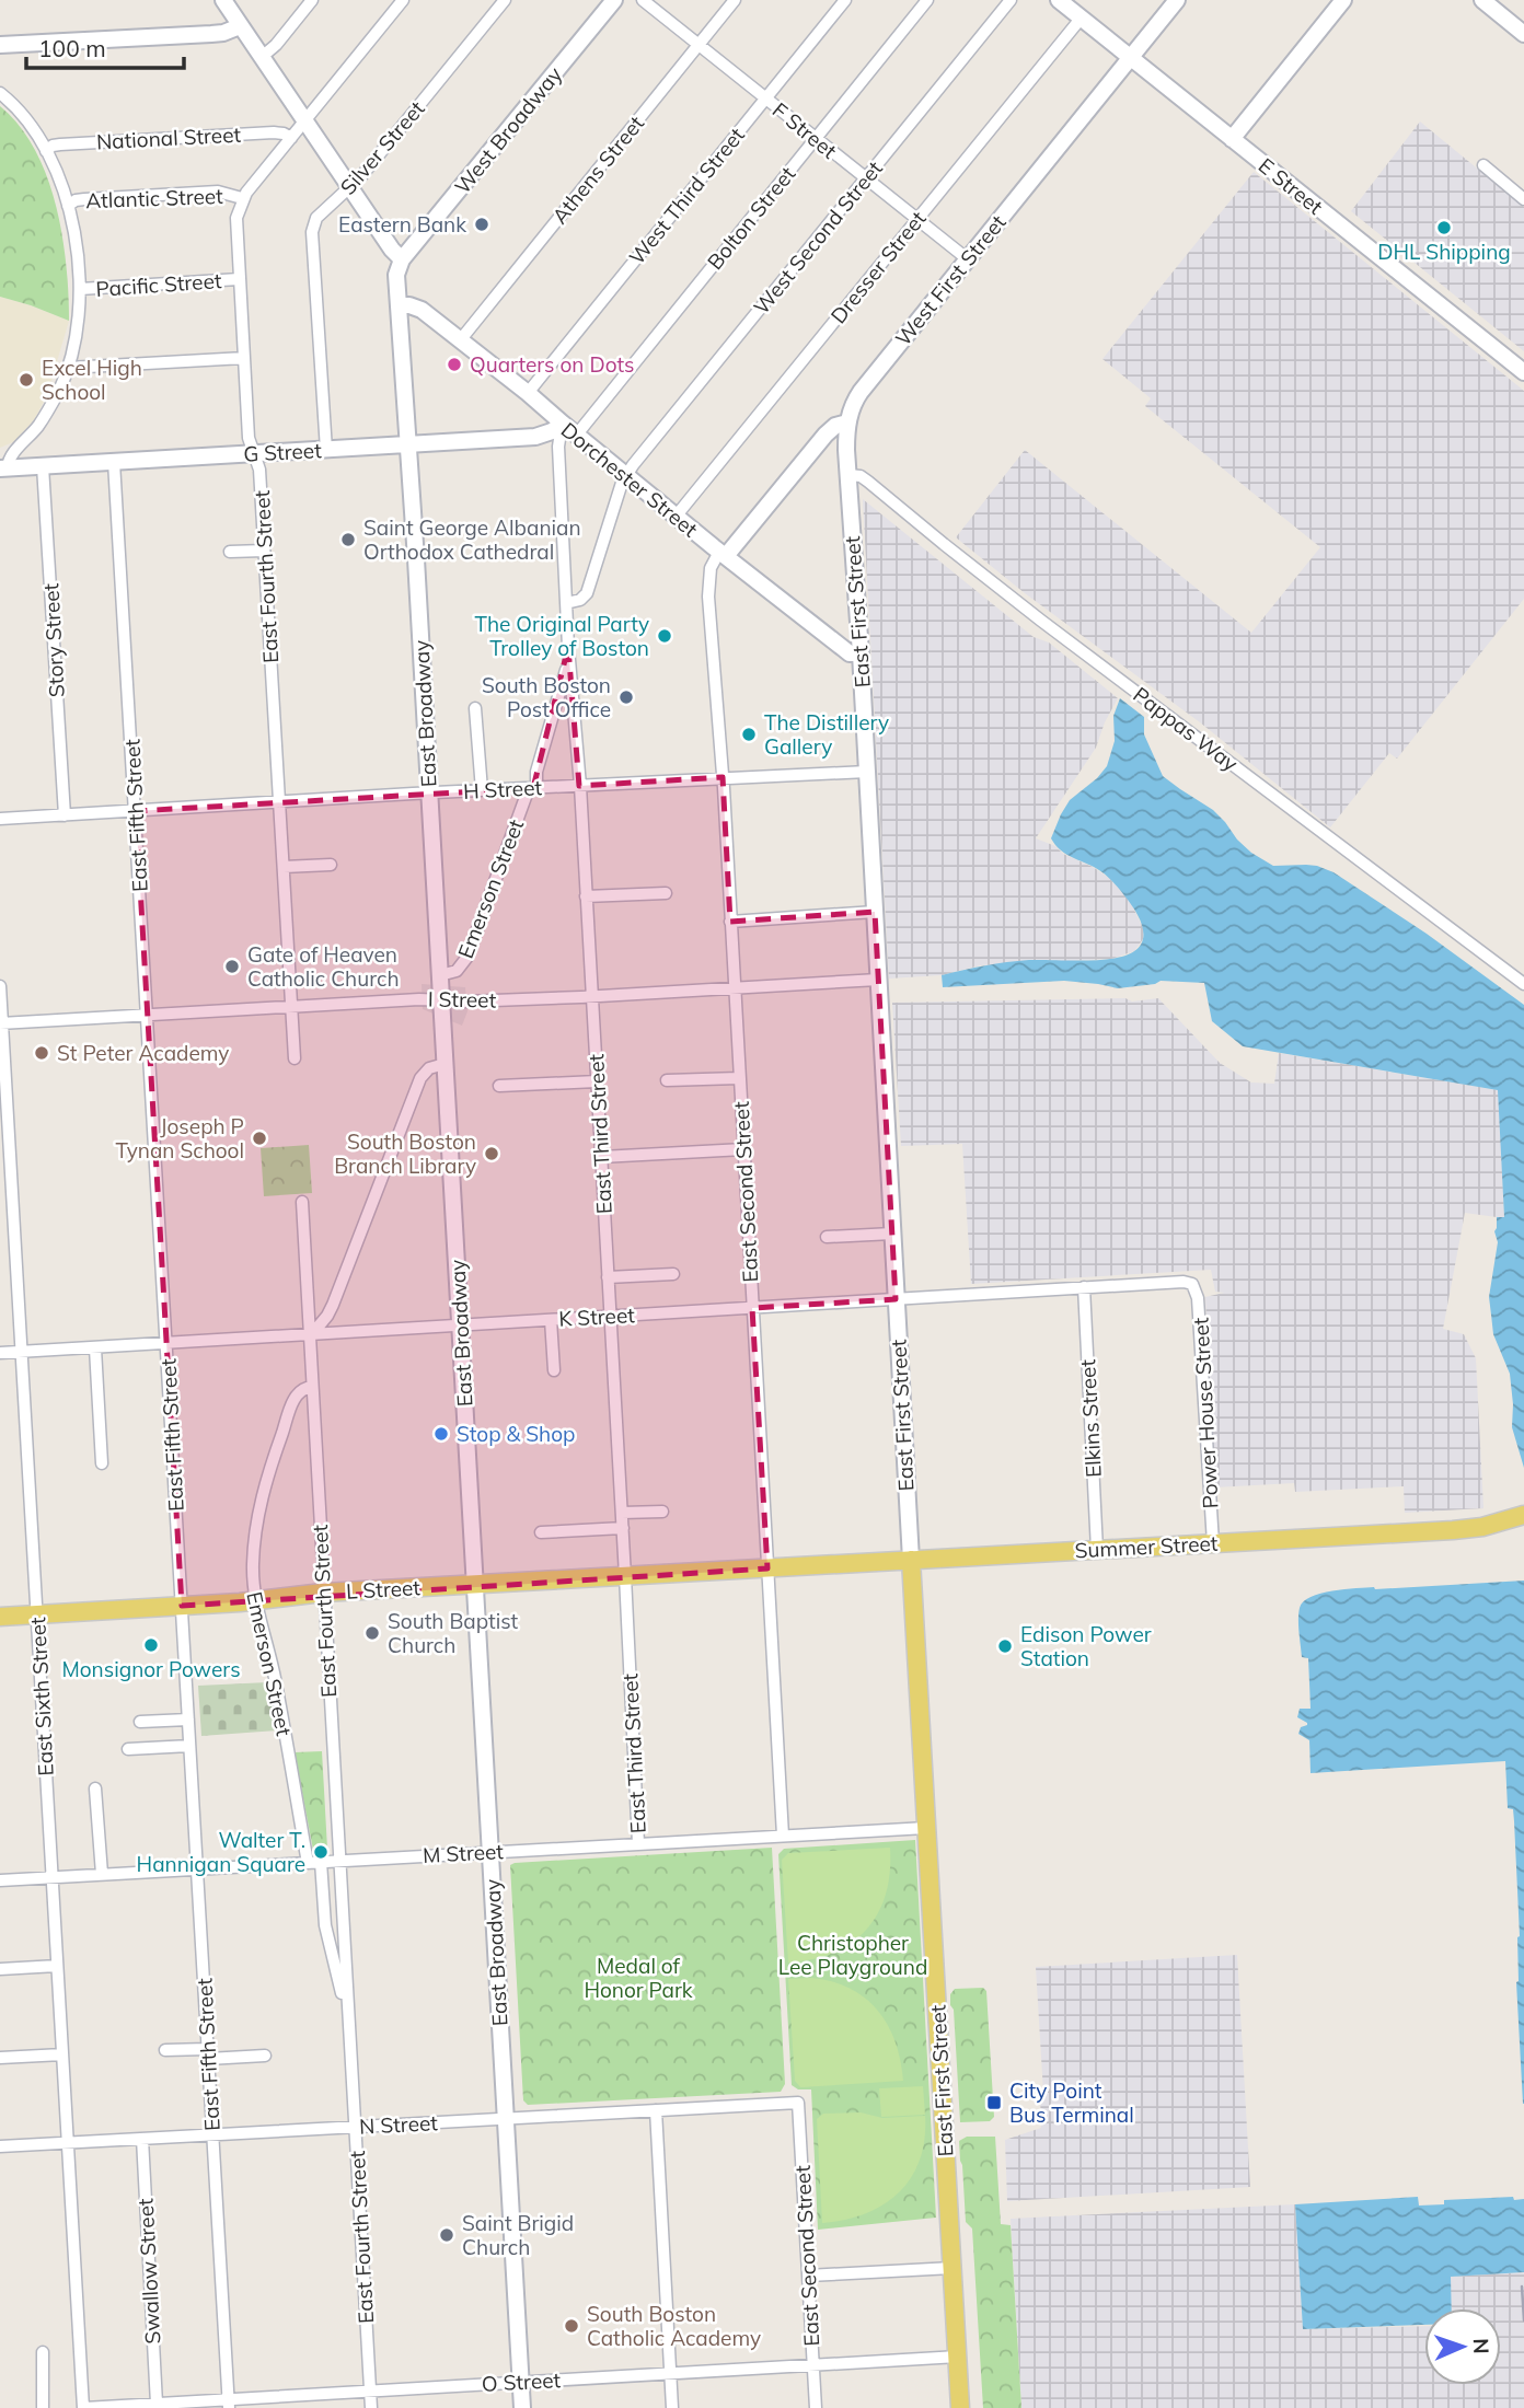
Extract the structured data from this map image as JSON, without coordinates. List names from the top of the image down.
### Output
{
  "streets": {
    "main road": [
      "West Broadway",
      "E Street",
      "West First Street",
      "G Street",
      "Dorchester Street",
      "East First Street",
      "East Broadway",
      "Summer Street",
      "L Street"
    ],
    "street": [
      "F Street",
      "National Street",
      "Silver Street",
      "Athens Street",
      "West Third Street",
      "Atlantic Street",
      "Bolton Street",
      "West Second Street",
      "Dresser Street",
      "Pacific Street",
      "East Fourth Street",
      "Story Street",
      "Pappas Way",
      "H Street",
      "East Fifth Street",
      "Emerson Street",
      "I Street",
      "East Third Street",
      "East Second Street",
      "K Street",
      "Power House Street",
      "Elkins Street",
      "East Sixth Street",
      "M Street",
      "N Street",
      "Swallow Street",
      "O Street"
    ]
  },
  "crossings": [
    ["West Broadway", "East Broadway"],
    ["F Street", "Athens Street"],
    ["F Street", "West Third Street"],
    ["F Street", "Bolton Street"],
    ["F Street", "West Second Street"],
    ["F Street", "Dresser Street"],
    ["F Street", "West First Street"],
    ["National Street", "East Fourth Street"],
    ["Silver Street", "G Street"],
    ["Athens Street", "Dorchester Street"],
    ["E Street", "Dresser Street"],
    ["E Street", "West First Street"],
    ["West Third Street", "Dorchester Street"],
    ["Atlantic Street", "East Fourth Street"],
    ["Bolton Street", "Dorchester Street"],
    ["West Second Street", "Dorchester Street"],
    ["Dresser Street", "Dorchester Street"],
    ["West First Street", "Dorchester Street"],
    ["West First Street", "East First Street"],
    ["West First Street", "East Second Street"],
    ["Pacific Street", "East Fourth Street"],
    ["G Street", "Dorchester Street"],
    ["G Street", "East Fourth Street"],
    ["G Street", "Story Street"],
    ["G Street", "East Broadway"],
    ["G Street", "East Fifth Street"],
    ["G Street", "East Third Street"],
    ["Dorchester Street", "East First Street"],
    ["Dorchester Street", "East Broadway"],
    ["Dorchester Street", "East Third Street"],
    ["Dorchester Street", "East Second Street"],
    ["East Fourth Street", "H Street"],
    ["East Fourth Street", "Emerson Street"],
    ["East Fourth Street", "I Street"],
    ["East Fourth Street", "K Street"],
    ["East Fourth Street", "L Street"],
    ["East Fourth Street", "M Street"],
    ["East Fourth Street", "N Street"],
    ["East Fourth Street", "O Street"],
    ["East First Street", "Pappas Way"],
    ["East First Street", "H Street"],
    ["East First Street", "I Street"],
    ["East First Street", "K Street"],
    ["East First Street", "Summer Street"],
    ["East First Street", "M Street"],
    ["East First Street", "O Street"],
    ["Story Street", "H Street"],
    ["East Broadway", "H Street"],
    ["East Broadway", "Emerson Street"],
    ["East Broadway", "I Street"],
    ["East Broadway", "K Street"],
    ["East Broadway", "L Street"],
    ["East Broadway", "M Street"],
    ["East Broadway", "N Street"],
    ["East Broadway", "O Street"],
    ["H Street", "East Fifth Street"],
    ["H Street", "Emerson Street"],
    ["H Street", "East Third Street"],
    ["H Street", "East Second Street"],
    ["East Fifth Street", "I Street"],
    ["East Fifth Street", "K Street"],
    ["East Fifth Street", "L Street"],
    ["East Fifth Street", "M Street"],
    ["East Fifth Street", "N Street"],
    ["East Fifth Street", "O Street"],
    ["Emerson Street", "East Third Street"],
    ["Emerson Street", "L Street"],
    ["Emerson Street", "M Street"],
    ["I Street", "East Third Street"],
    ["I Street", "East Second Street"],
    ["I Street", "East Sixth Street"],
    ["East Third Street", "K Street"],
    ["East Third Street", "L Street"],
    ["East Third Street", "M Street"],
    ["East Second Street", "K Street"],
    ["East Second Street", "Summer Street"],
    ["East Second Street", "L Street"],
    ["East Second Street", "M Street"],
    ["East Second Street", "N Street"],
    ["East Second Street", "O Street"],
    ["K Street", "Power House Street"],
    ["K Street", "Elkins Street"],
    ["K Street", "East Sixth Street"],
    ["Power House Street", "Summer Street"],
    ["Elkins Street", "Summer Street"],
    ["Summer Street", "L Street"],
    ["L Street", "East Sixth Street"],
    ["East Sixth Street", "M Street"],
    ["East Sixth Street", "N Street"],
    ["East Sixth Street", "O Street"],
    ["N Street", "Swallow Street"],
    ["Swallow Street", "O Street"]
  ],
  "parks": ["Christopher Lee Playground", "Medal of Honor Park"],
  "places": {
    "other": [
      "Eastern Bank",
      "DHL Shipping",
      "Quarters on Dots",
      "Excel High School",
      "Saint George Albanian Orthodox Cathedral",
      "The Original Party Trolley of Boston",
      "South Boston Post Office",
      "The Distillery Gallery",
      "Gate of Heaven Catholic Church",
      "St Peter Academy",
      "Joseph P Tynan School",
      "South Boston Branch Library",
      "Stop & Shop",
      "South Baptist Church",
      "Monsignor Powers",
      "Edison Power Station",
      "Walter T. Hannigan Square",
      "Saint Brigid Church",
      "South Boston Catholic Academy"
    ],
    "transit": ["City Point Bus Terminal"]
  },
  "scale_bar": "100 m",
  "north": "right"
}
